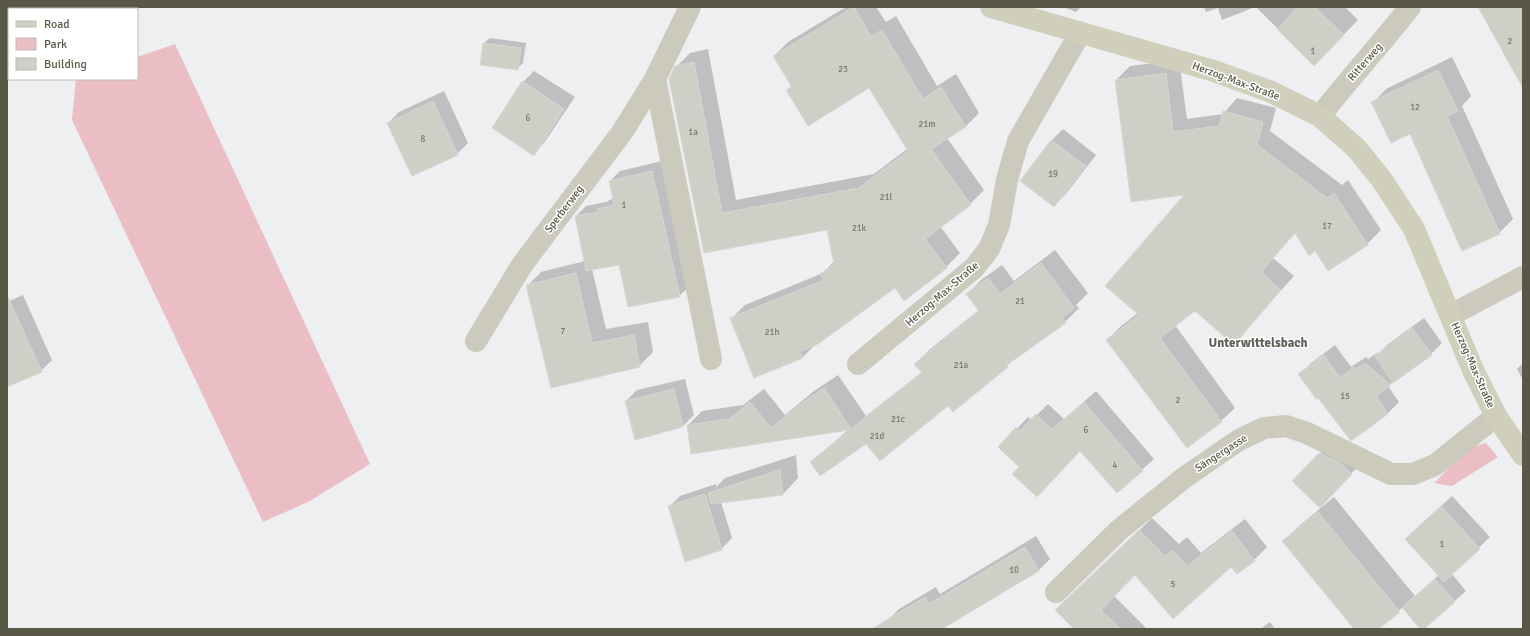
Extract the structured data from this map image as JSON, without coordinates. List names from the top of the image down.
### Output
{
  "streets": {
    "main road": ["Herzog-Max-Straße"],
    "street": ["Ritterweg", "Sperberweg", "Sängergasse"]
  },
  "crossings": [
    ["Ritterweg", "Herzog-Max-Straße"],
    ["Herzog-Max-Straße", "Sängergasse"]
  ],
  "districts": ["Unterwittelsbach"],
  "house_numbers": [
    "2",
    "1",
    "23",
    "12",
    "6",
    "21m",
    "1a",
    "8",
    "19",
    "21l",
    "1",
    "17",
    "21k",
    "21",
    "7",
    "21h",
    "21a",
    "15",
    "2",
    "21c",
    "6",
    "21d",
    "4",
    "1",
    "10",
    "5"
  ],
  "legend": ["Road", "Park", "Building"]
}
